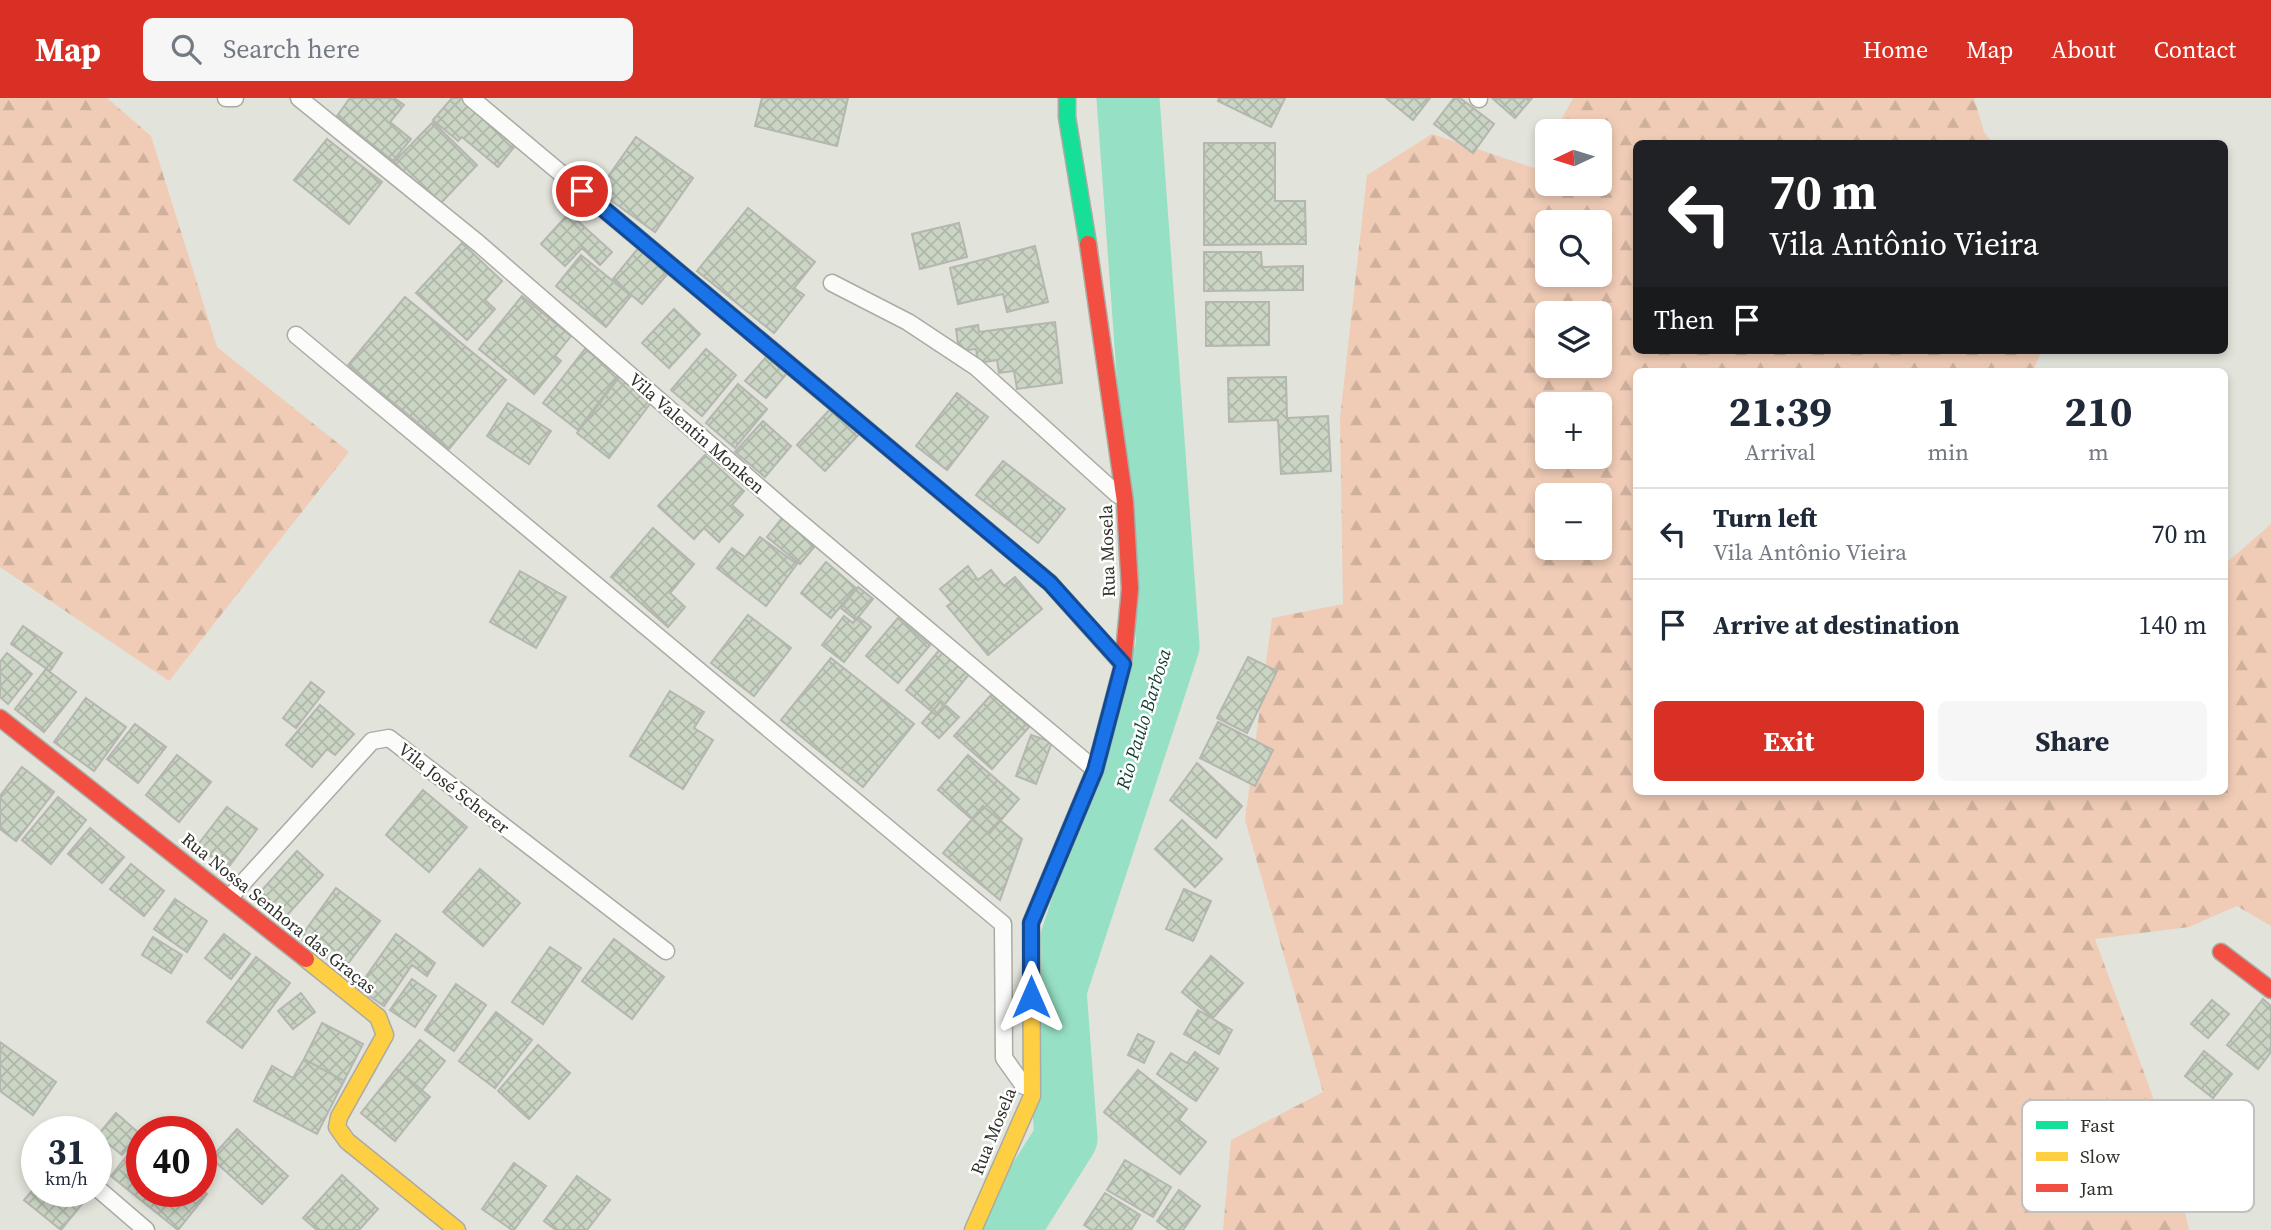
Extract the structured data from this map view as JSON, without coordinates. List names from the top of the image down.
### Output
{
  "streets": {
    "street": ["Rua Mosela", "Rua Nossa Senhora das Graças"],
    "lane": ["Vila Valentin Monken", "Vila José Scherer"]
  },
  "crossings": [
    ["Vila Valentin Monken", "Rua Mosela"],
    ["Vila José Scherer", "Rua Nossa Senhora das Graças"]
  ],
  "water": ["Rio Paulo Barbosa"],
  "legend": ["Fast", "Slow", "Jam"],
  "north": "left",
  "page": {
    "header": "Map",
    "search": "Search here",
    "nav": [
      "Home",
      "Map",
      "About",
      "Contact"
    ],
    "map_buttons": ["+", "−"],
    "turn": ["70 m", "Vila Antônio Vieira"],
    "then": "Then",
    "eta": [
      "21:39",
      "Arrival",
      "1",
      "min",
      "210",
      "m"
    ],
    "list": [
      {
        "name": "Turn left",
        "note": "Vila Antônio Vieira",
        "value": "70 m"
      },
      {
        "name": "Arrive at destination",
        "value": "140 m"
      }
    ],
    "buttons": ["Exit", "Share"],
    "speed": "31 km/h",
    "limit": "40"
  }
}
